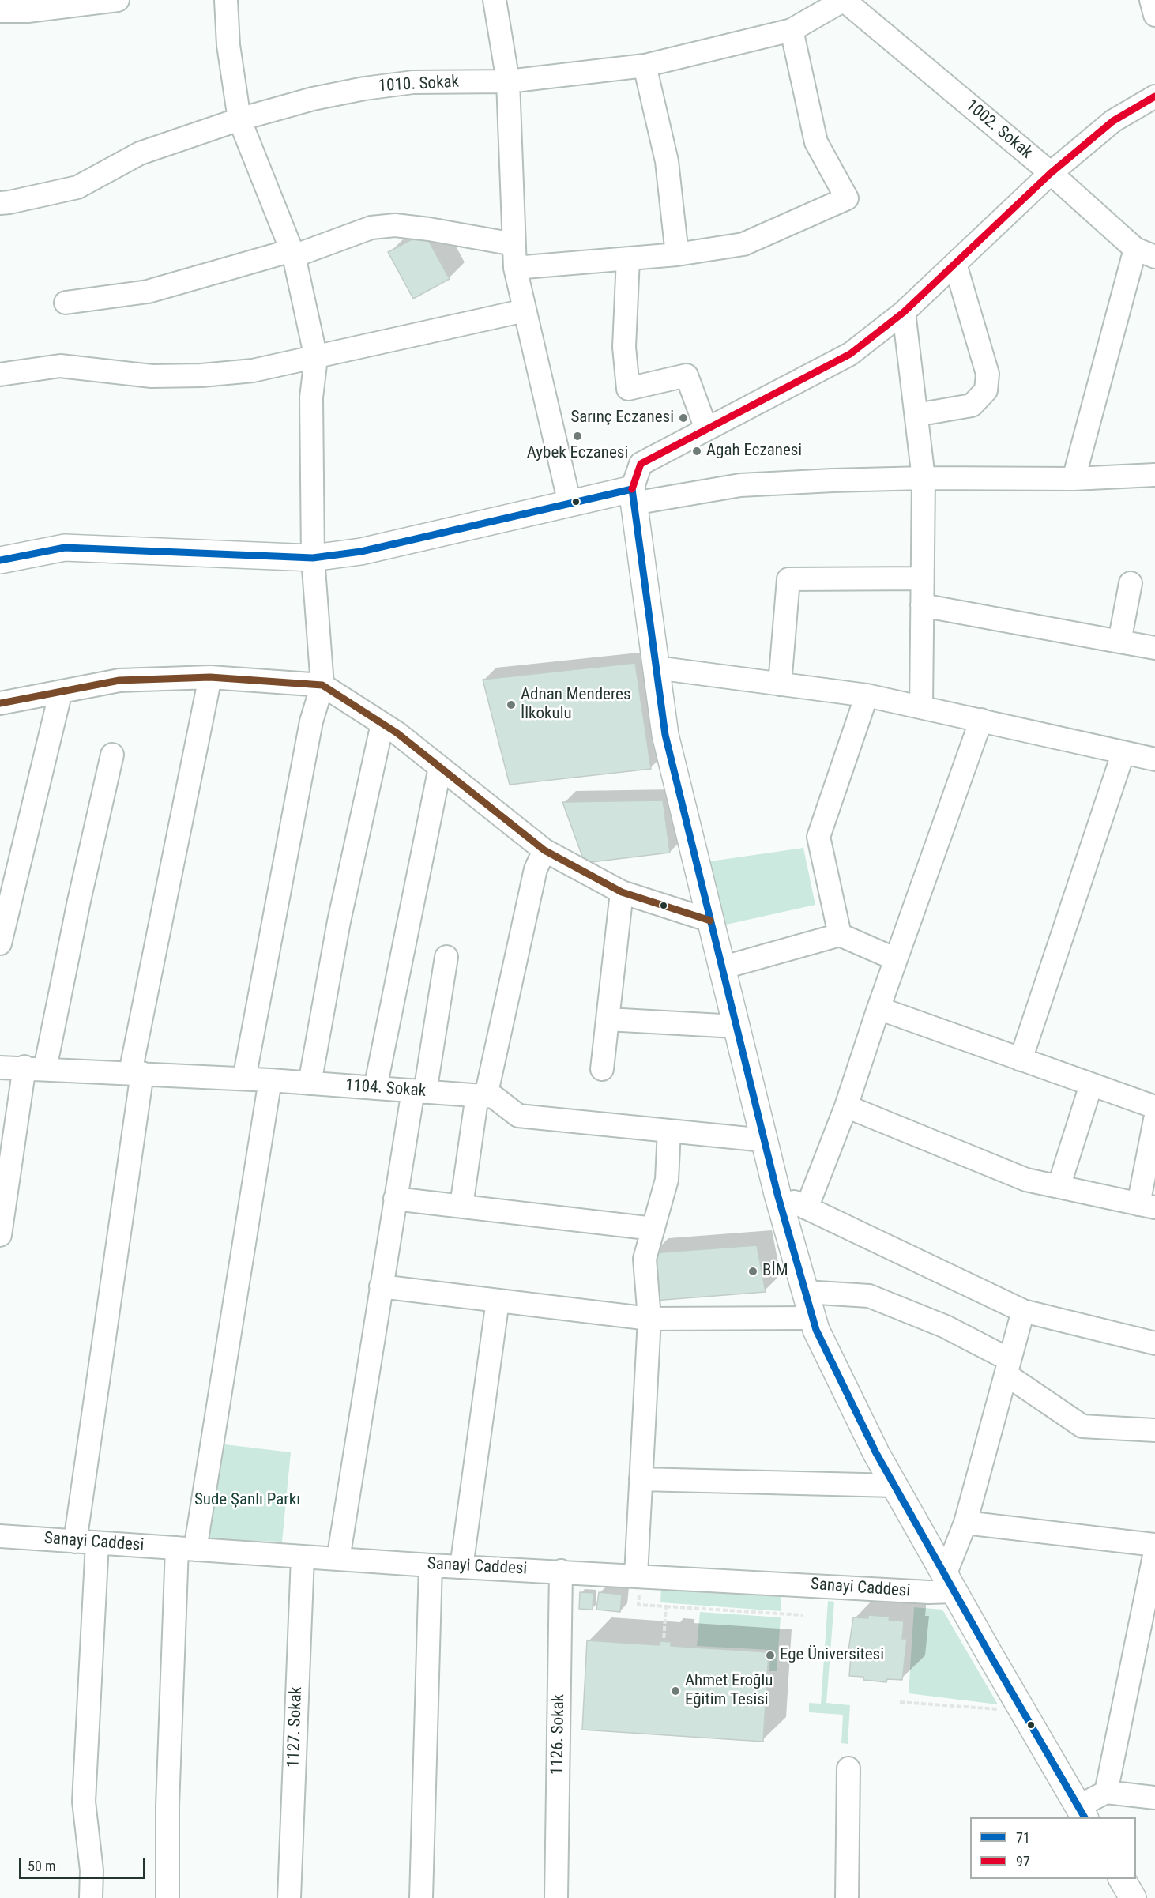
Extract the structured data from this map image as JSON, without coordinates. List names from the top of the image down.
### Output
{
  "streets": {
    "street": [
      "1010. Sokak",
      "1002. Sokak",
      "1104. Sokak",
      "Sanayi Caddesi",
      "1127. Sokak",
      "1126. Sokak"
    ]
  },
  "crossings": [
    ["1010. Sokak", "1002. Sokak"],
    ["Sanayi Caddesi", "1127. Sokak"],
    ["Sanayi Caddesi", "1126. Sokak"]
  ],
  "parks": ["Sude Şanlı Parkı"],
  "places": [
    "Sarınç Eczanesi",
    "Aybek Eczanesi",
    "Agah Eczanesi",
    "Adnan Menderes İlkokulu",
    "BİM",
    "Ege Üniversitesi",
    "Ahmet Eroğlu Eğitim Tesisi"
  ],
  "lines": ["transit line 97", "transit line 71"],
  "legend": ["71", "97"],
  "scale_bar": "50 m"
}
